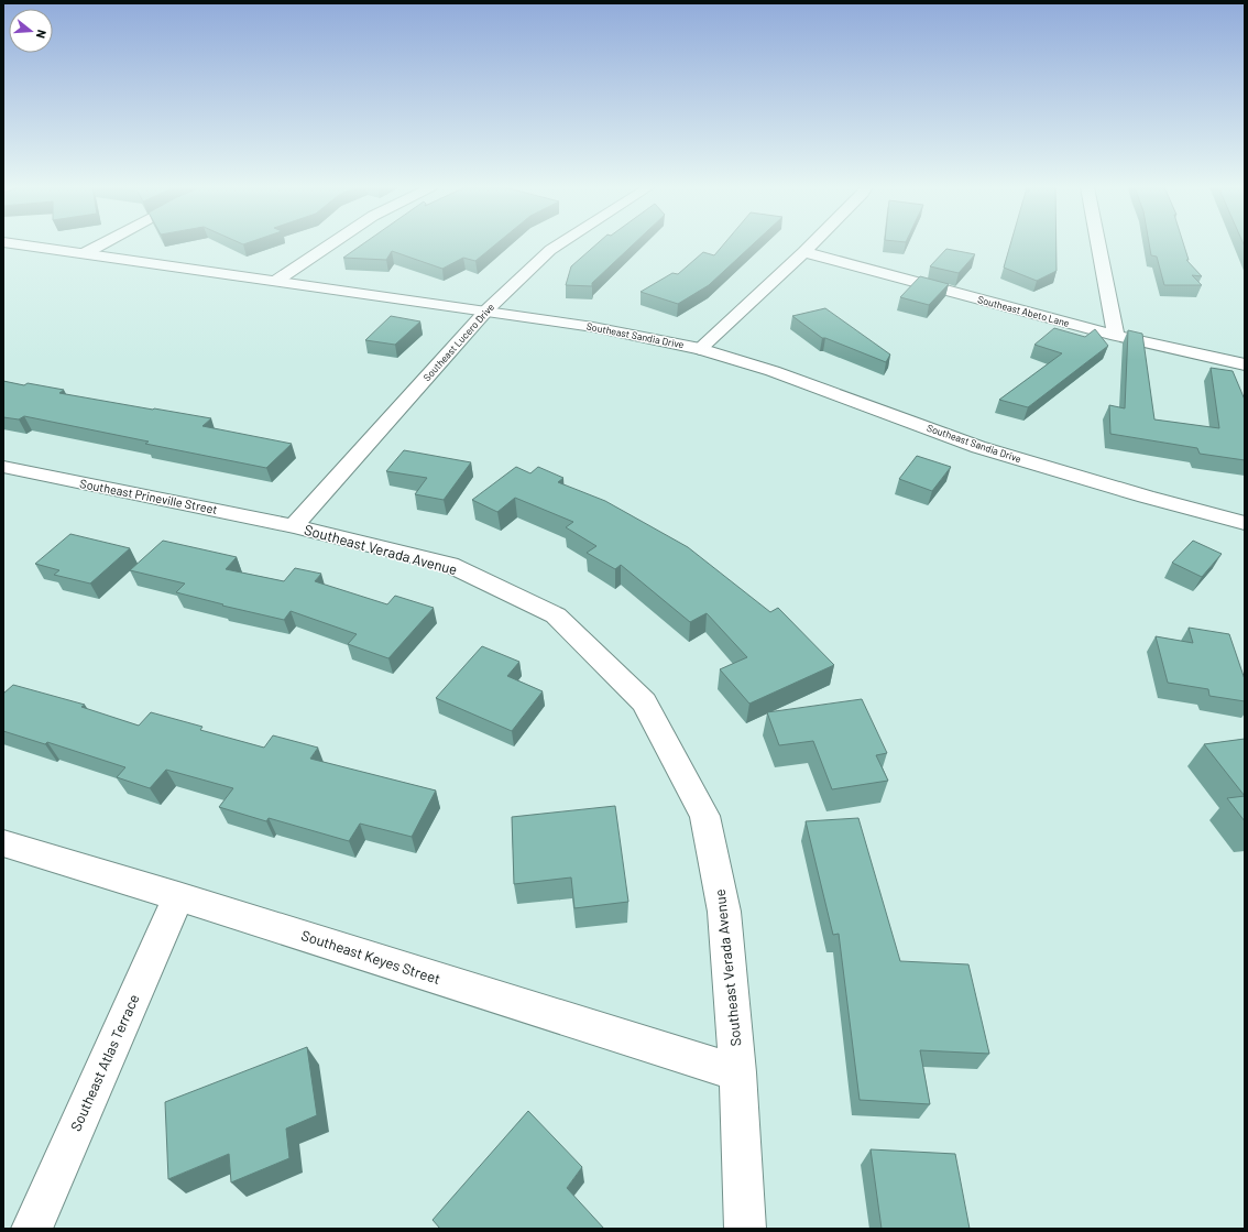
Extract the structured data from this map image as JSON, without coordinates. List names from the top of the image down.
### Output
{
  "streets": {
    "street": [
      "Southeast Abeto Lane",
      "Southeast Sandia Drive",
      "Southeast Lucero Drive",
      "Southeast Prineville Street",
      "Southeast Verada Avenue",
      "Southeast Keyes Street",
      "Southeast Atlas Terrace"
    ]
  },
  "crossings": [
    ["Southeast Sandia Drive", "Southeast Lucero Drive"],
    ["Southeast Lucero Drive", "Southeast Prineville Street"],
    ["Southeast Lucero Drive", "Southeast Verada Avenue"],
    ["Southeast Prineville Street", "Southeast Verada Avenue"],
    ["Southeast Verada Avenue", "Southeast Keyes Street"],
    ["Southeast Keyes Street", "Southeast Atlas Terrace"]
  ],
  "north": "right"
}
